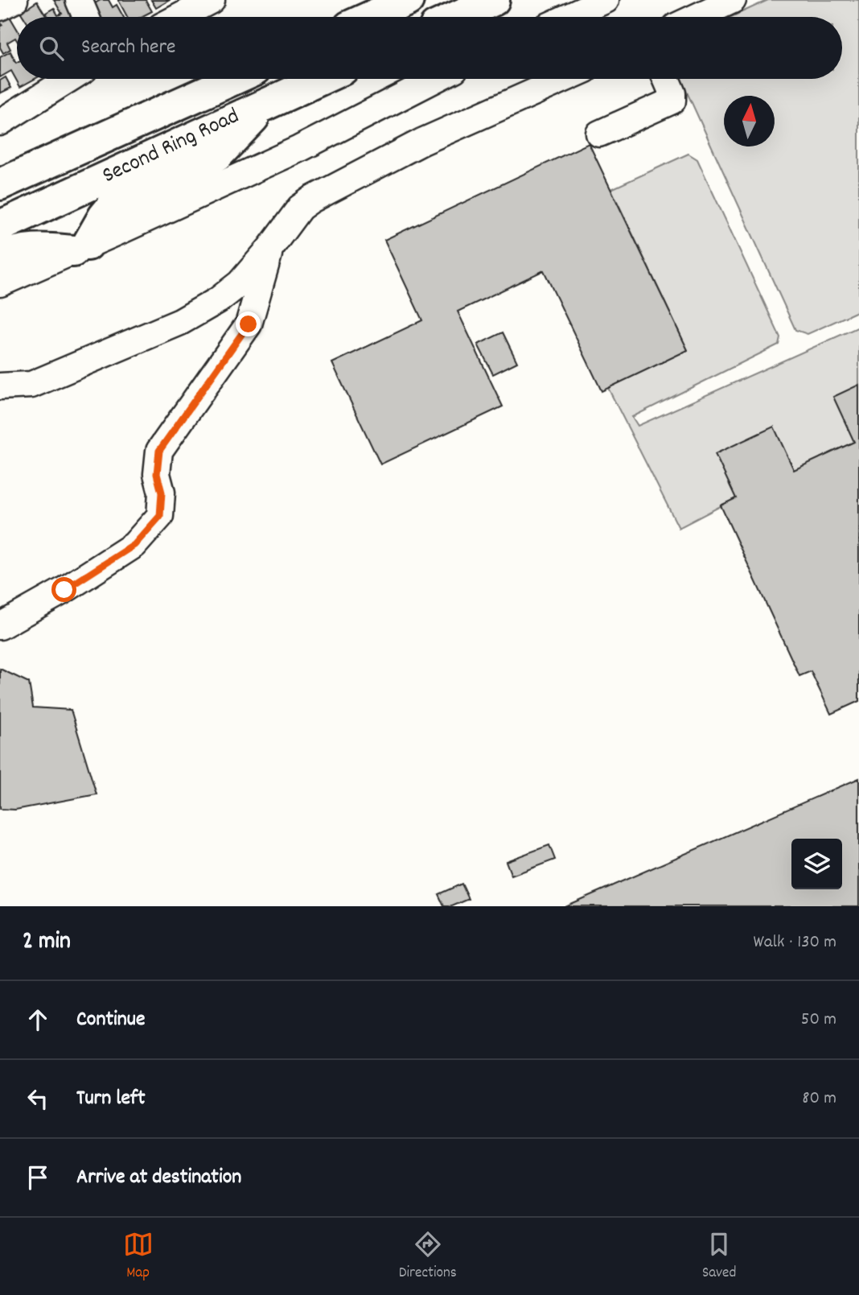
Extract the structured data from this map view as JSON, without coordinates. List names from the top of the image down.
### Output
{
  "streets": {
    "highway": ["Second Ring Road"]
  },
  "north": "top",
  "page": {
    "search": "Search here",
    "heading": ["2 min", "Walk · 130 m"],
    "list": [
      ["Continue", "50 m"],
      ["Turn left", "80 m"],
      "Arrive at destination"
    ],
    "nav": ["Map", "Directions", "Saved"]
  }
}
